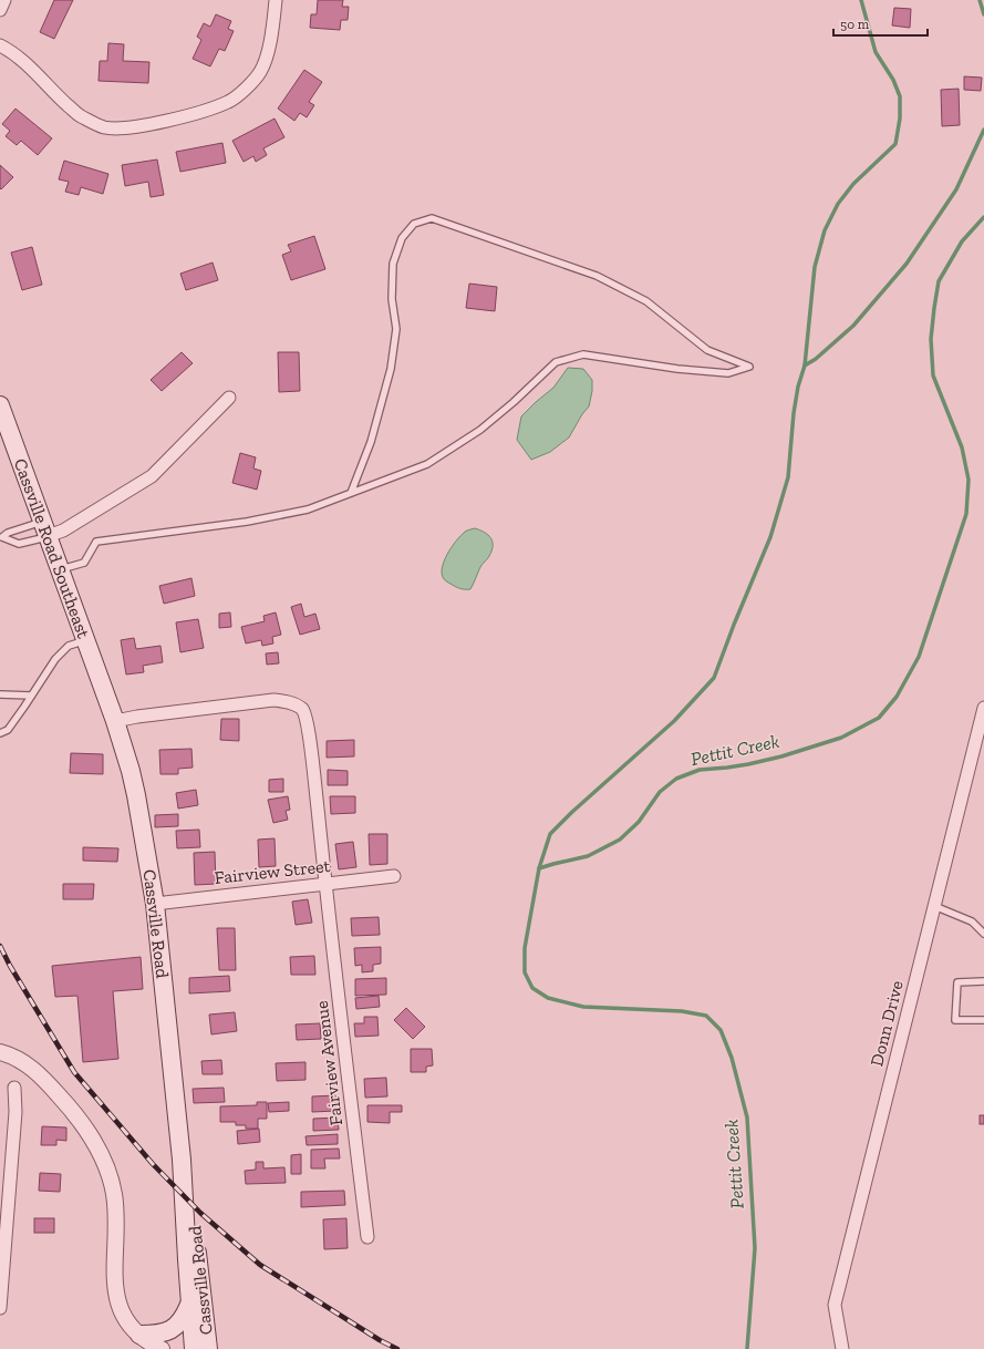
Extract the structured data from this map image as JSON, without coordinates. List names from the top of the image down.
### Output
{
  "streets": {
    "main road": ["Cassville Road Southeast", "Cassville Road"],
    "street": ["Fairview Street", "Donn Drive", "Fairview Avenue"]
  },
  "crossings": [
    ["Cassville Road Southeast", "Cassville Road"],
    ["Fairview Street", "Cassville Road"],
    ["Fairview Street", "Fairview Avenue"],
    ["Cassville Road", "Fairview Avenue"]
  ],
  "water": ["Pettit Creek"],
  "scale_bar": "50 m"
}
